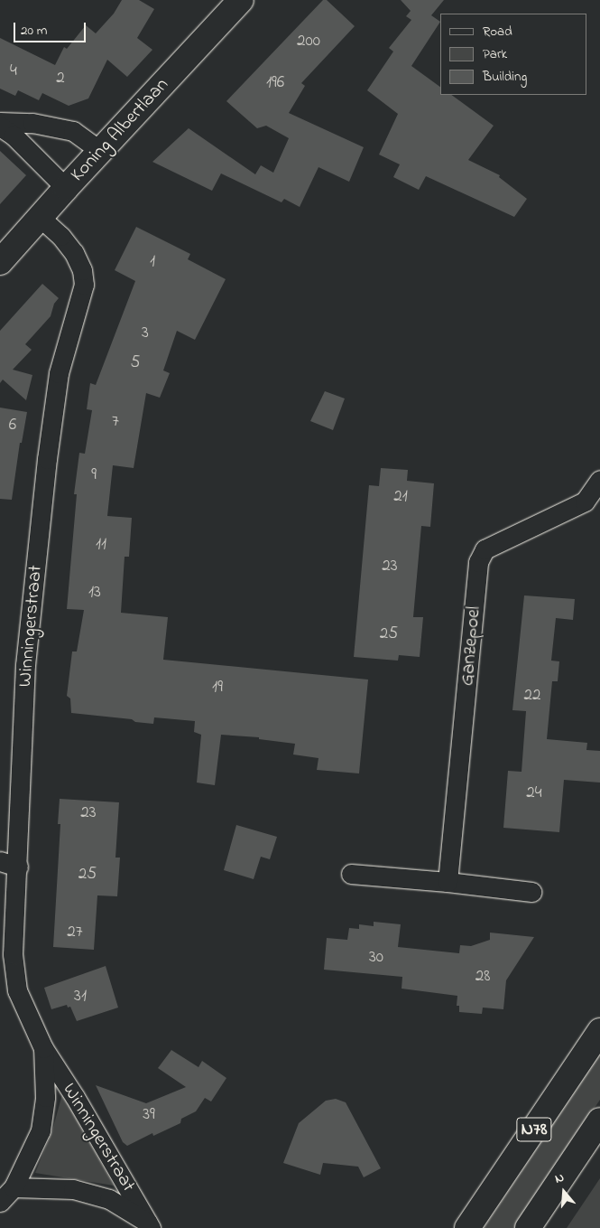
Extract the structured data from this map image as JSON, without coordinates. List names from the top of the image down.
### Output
{
  "streets": {
    "main road": ["Koning Albertlaan", "N78"],
    "street": ["Winningerstraat", "Ganzepoel"]
  },
  "crossings": [
    ["Koning Albertlaan", "Winningerstraat"]
  ],
  "house_numbers": [
    "200",
    "4",
    "2",
    "196",
    "1",
    "3",
    "5",
    "7",
    "6",
    "9",
    "21",
    "11",
    "23",
    "13",
    "25",
    "19",
    "22",
    "24",
    "23",
    "25",
    "27",
    "30",
    "28",
    "31",
    "39"
  ],
  "legend": ["Road", "Park", "Building"],
  "scale_bar": "20 m",
  "north": "top"
}
